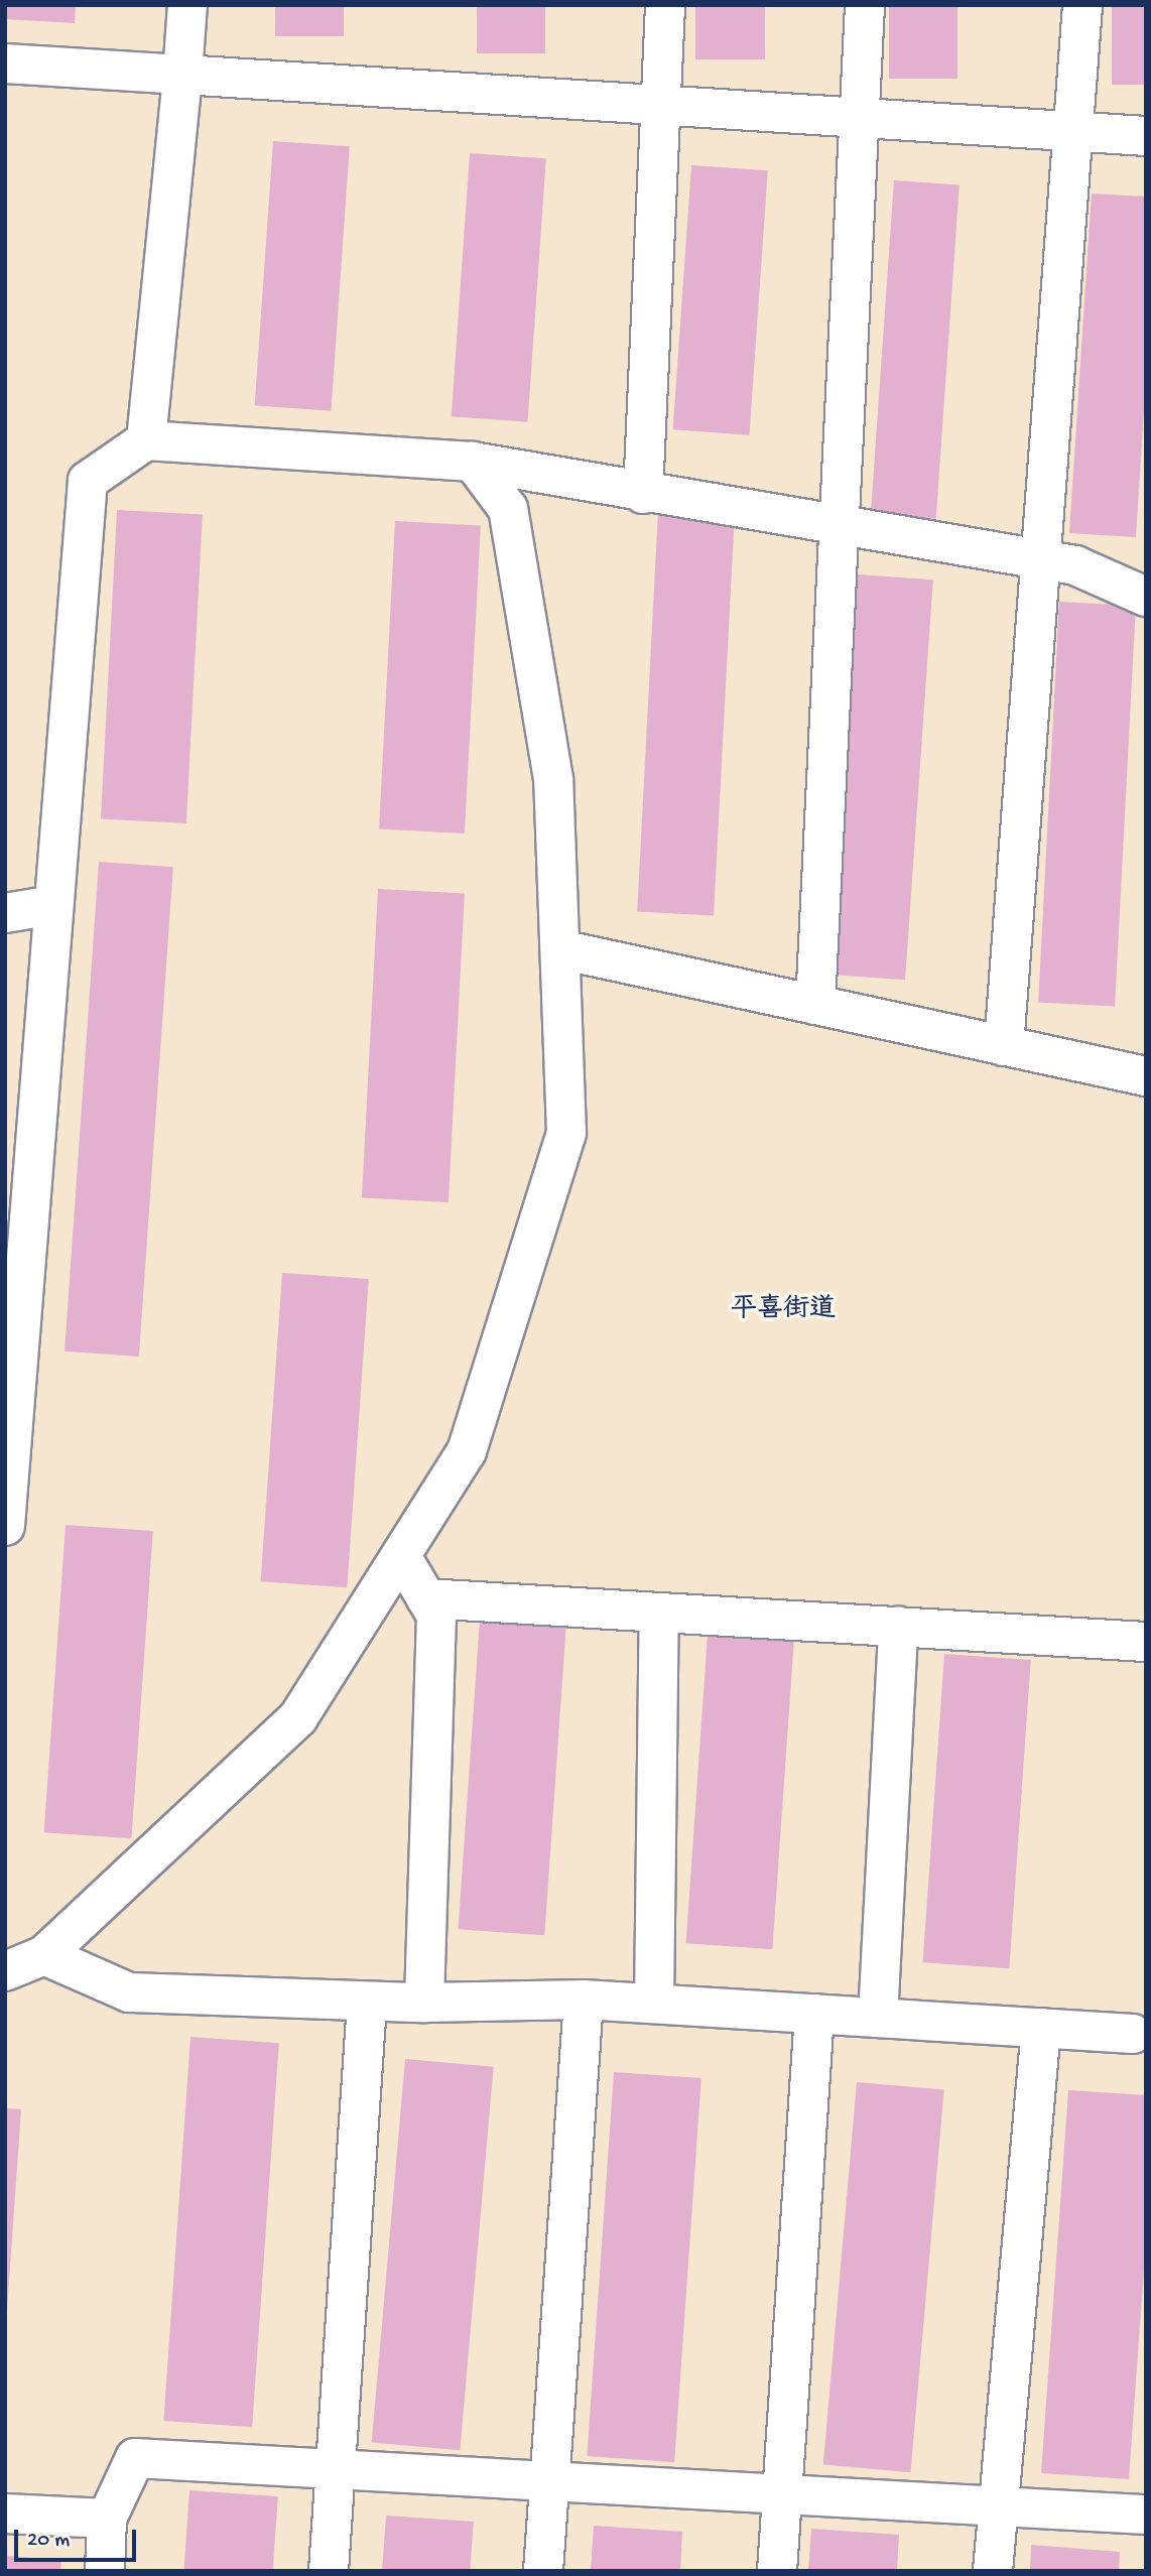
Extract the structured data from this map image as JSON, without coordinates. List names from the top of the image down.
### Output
{
  "districts": ["平喜街道"],
  "scale_bar": "20 m"
}
